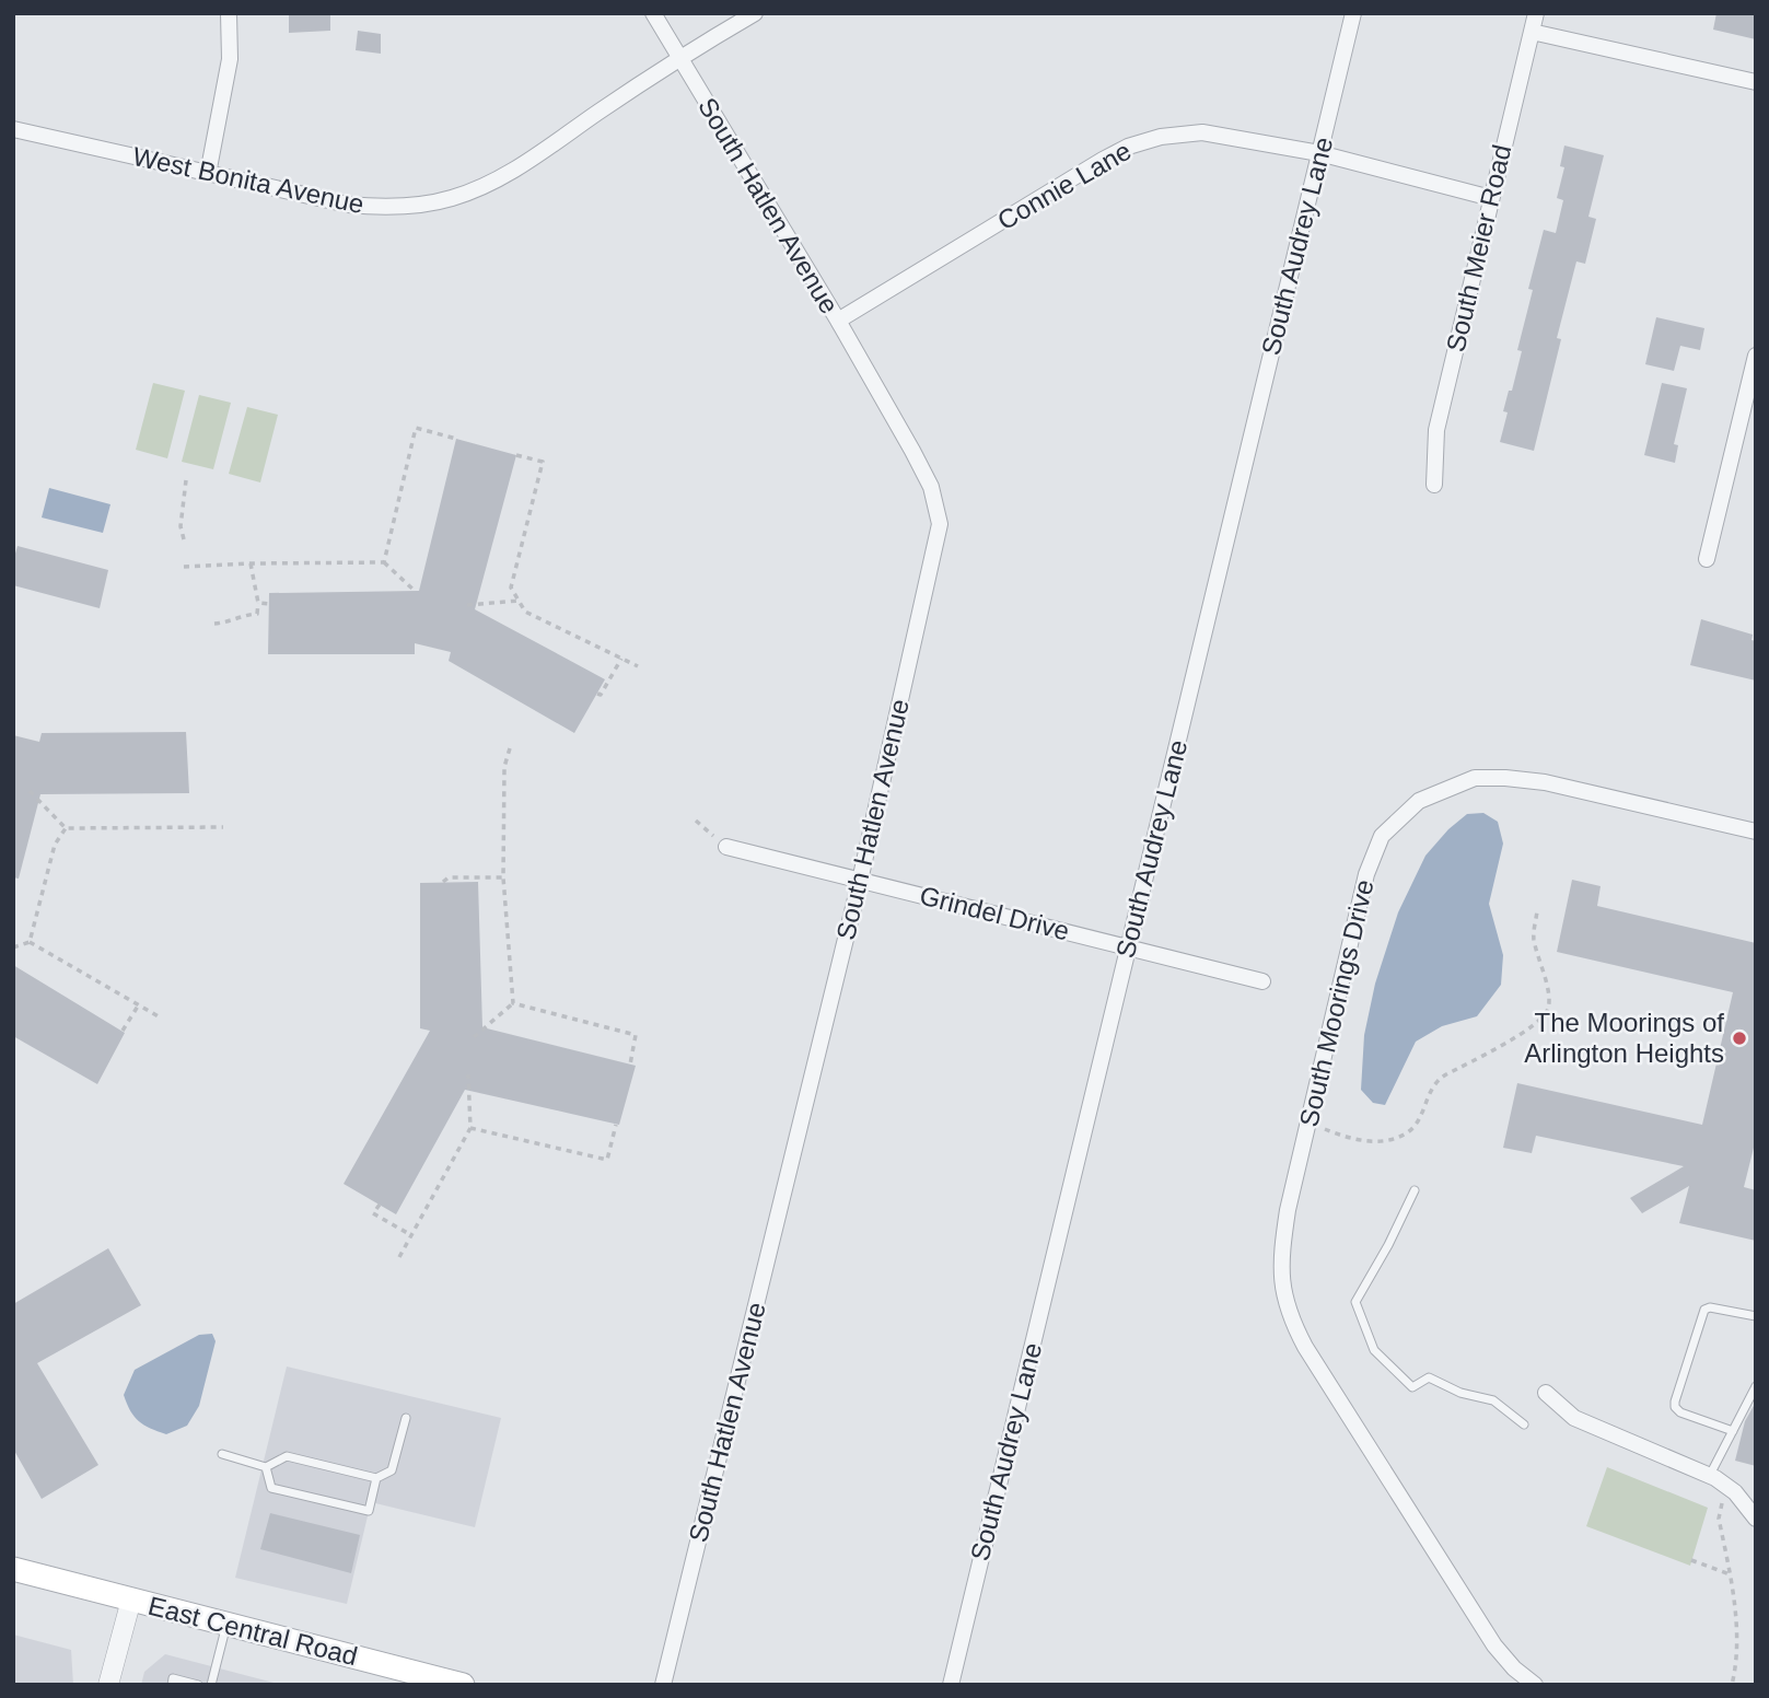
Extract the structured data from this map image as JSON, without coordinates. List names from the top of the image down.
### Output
{
  "streets": {
    "main road": ["East Central Road"],
    "street": [
      "West Bonita Avenue",
      "Connie Lane",
      "South Hatlen Avenue",
      "South Audrey Lane",
      "South Meier Road",
      "Grindel Drive",
      "South Moorings Drive"
    ]
  },
  "crossings": [
    ["West Bonita Avenue", "South Hatlen Avenue"],
    ["Connie Lane", "South Hatlen Avenue"],
    ["Connie Lane", "South Audrey Lane"],
    ["Connie Lane", "South Meier Road"],
    ["South Hatlen Avenue", "Grindel Drive"],
    ["South Audrey Lane", "Grindel Drive"]
  ],
  "places": ["The Moorings of Arlington Heights"]
}
